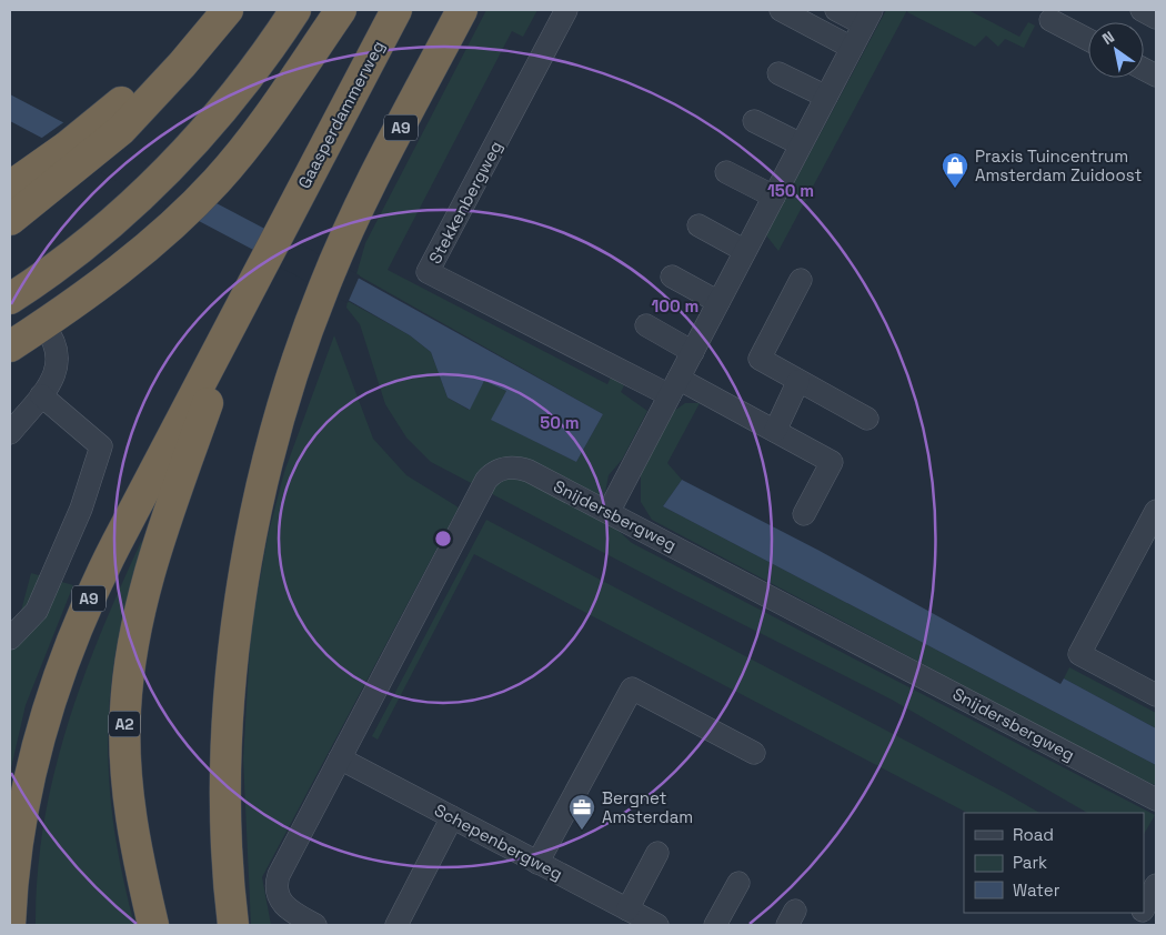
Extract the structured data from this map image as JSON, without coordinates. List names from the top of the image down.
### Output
{
  "streets": {
    "highway": ["Gaasperdammerweg", "A9", "A2"],
    "street": ["Stekkenbergweg", "Snijdersbergweg", "Schepenbergweg"]
  },
  "crossings": [
    ["Gaasperdammerweg", "A9"],
    ["Gaasperdammerweg", "A2"],
    ["A9", "A2"],
    ["Snijdersbergweg", "Schepenbergweg"]
  ],
  "places": {
    "shop": ["Praxis Tuincentrum Amsterdam Zuidoost"],
    "office": ["Bergnet Amsterdam"]
  },
  "legend": ["Road", "Park", "Water"],
  "north": "top left",
  "rings": ["150 m", "100 m", "50 m"]
}
